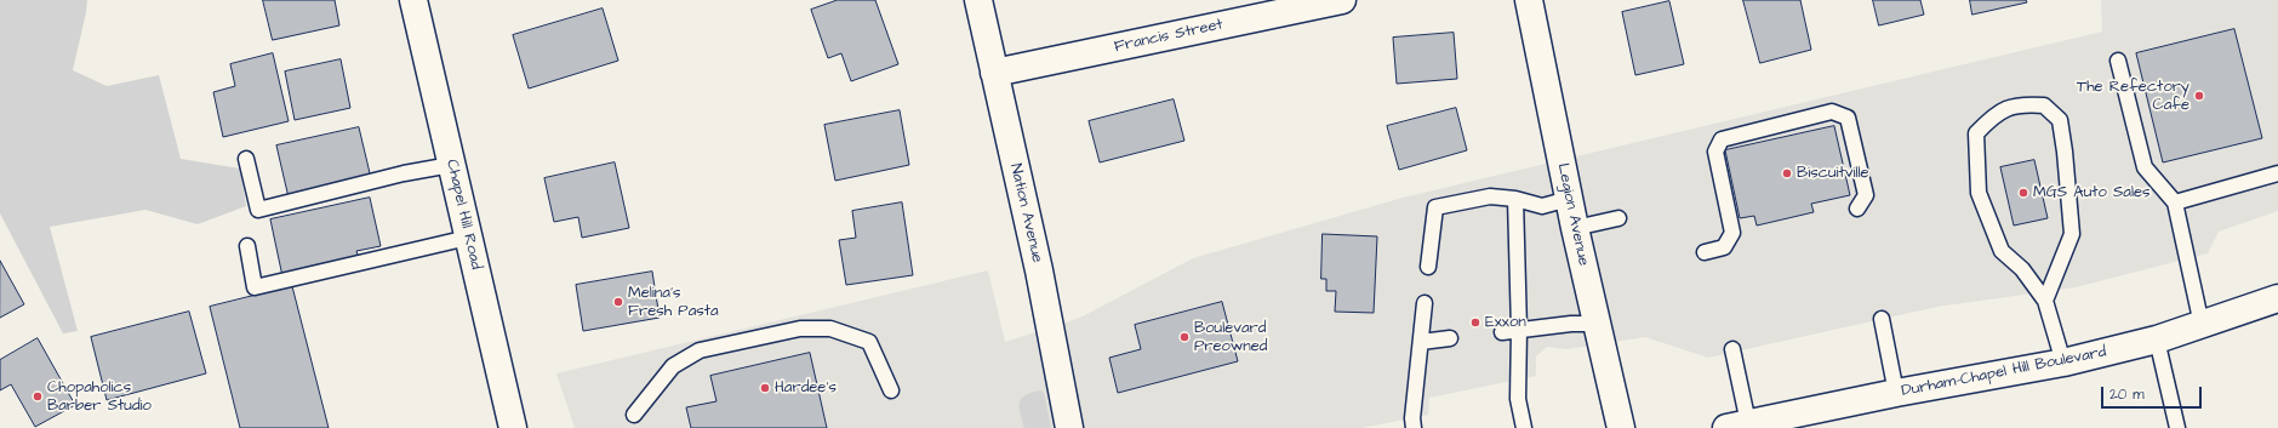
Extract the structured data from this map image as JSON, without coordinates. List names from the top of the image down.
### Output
{
  "streets": {
    "street": [
      "Francis Street",
      "Nation Avenue",
      "Chapel Hill Road",
      "Legion Avenue",
      "Durham-Chapel Hill Boulevard"
    ]
  },
  "crossings": [
    ["Francis Street", "Nation Avenue"]
  ],
  "places": [
    "The Refectory Cafe",
    "Biscuitville",
    "MGS Auto Sales",
    "Melina's Fresh Pasta",
    "Exxon",
    "Boulevard Preowned",
    "Hardee's",
    "Chopaholics Barber Studio"
  ],
  "scale_bar": "20 m"
}
